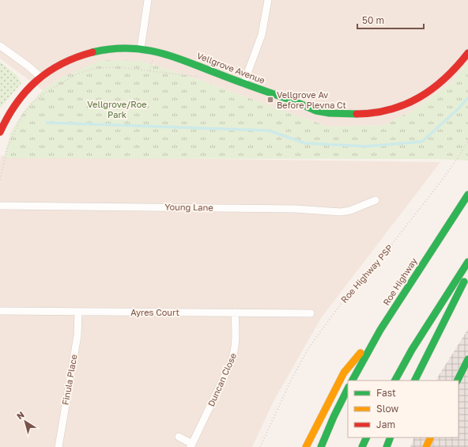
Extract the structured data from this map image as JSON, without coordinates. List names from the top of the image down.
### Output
{
  "streets": {
    "main road": ["Vellgrove Avenue", "Roe Highway"],
    "street": [
      "Young Lane",
      "Ayres Court",
      "Finula Place",
      "Duncan Close"
    ],
    "path": ["Roe Highway PSP"]
  },
  "crossings": [
    ["Ayres Court", "Finula Place"],
    ["Ayres Court", "Duncan Close"]
  ],
  "parks": ["Vellgrove/Roe Park"],
  "places": {
    "transit": ["Vellgrove Av Before Plevna Ct"]
  },
  "legend": ["Fast", "Slow", "Jam"],
  "scale_bar": "50 m",
  "north": "top left"
}
